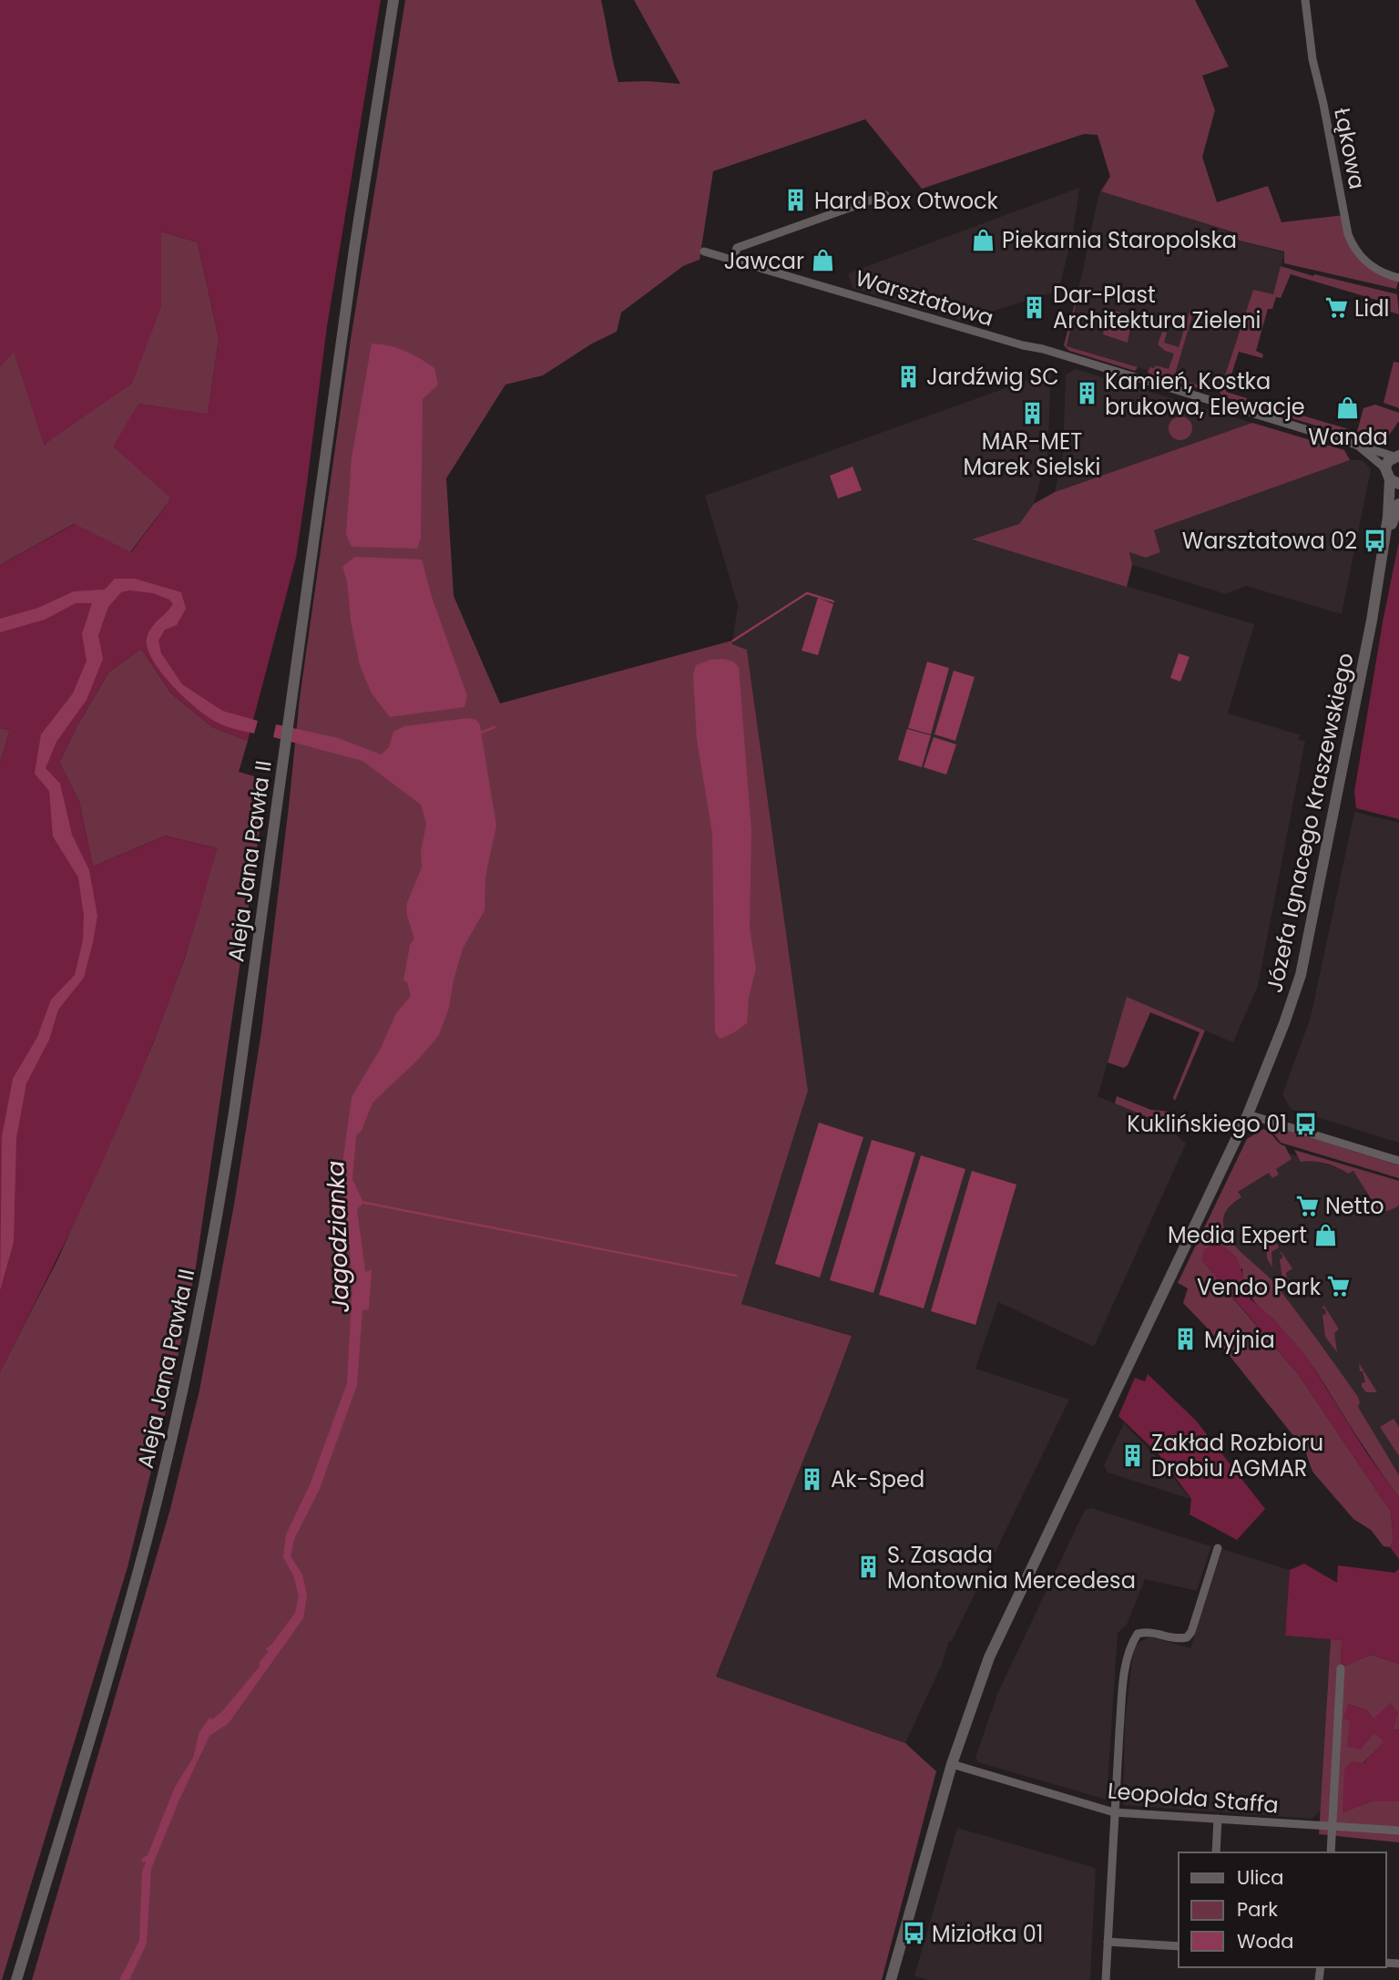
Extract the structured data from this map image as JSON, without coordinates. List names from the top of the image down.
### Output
{
  "streets": {
    "main road": ["Józefa Ignacego Kraszewskiego", "Aleja Jana Pawła II"],
    "street": ["Łąkowa", "Warsztatowa", "Leopolda Staffa"]
  },
  "crossings": [
    ["Warsztatowa", "Józefa Ignacego Kraszewskiego"],
    ["Józefa Ignacego Kraszewskiego", "Leopolda Staffa"]
  ],
  "water": ["Jagodzianka"],
  "places": {
    "building": [
      "Hard Box Otwock",
      "Dar-Plast Architektura Zieleni",
      "Jardźwig SC",
      "Kamień, Kostka brukowa, Elewacje",
      "MAR-MET Marek Sielski",
      "Myjnia",
      "Zakład Rozbioru Drobiu AGMAR",
      "Ak-Sped",
      "S. Zasada Montownia Mercedesa"
    ],
    "shop": [
      "Piekarnia Staropolska",
      "Jawcar",
      "Wanda",
      "Media Expert"
    ],
    "supermarket": ["Lidl", "Netto", "Vendo Park"],
    "bus stop": ["Warsztatowa 02", "Kuklińskiego 01", "Miziołka 01"]
  },
  "legend": ["Ulica", "Park", "Woda"]
}
